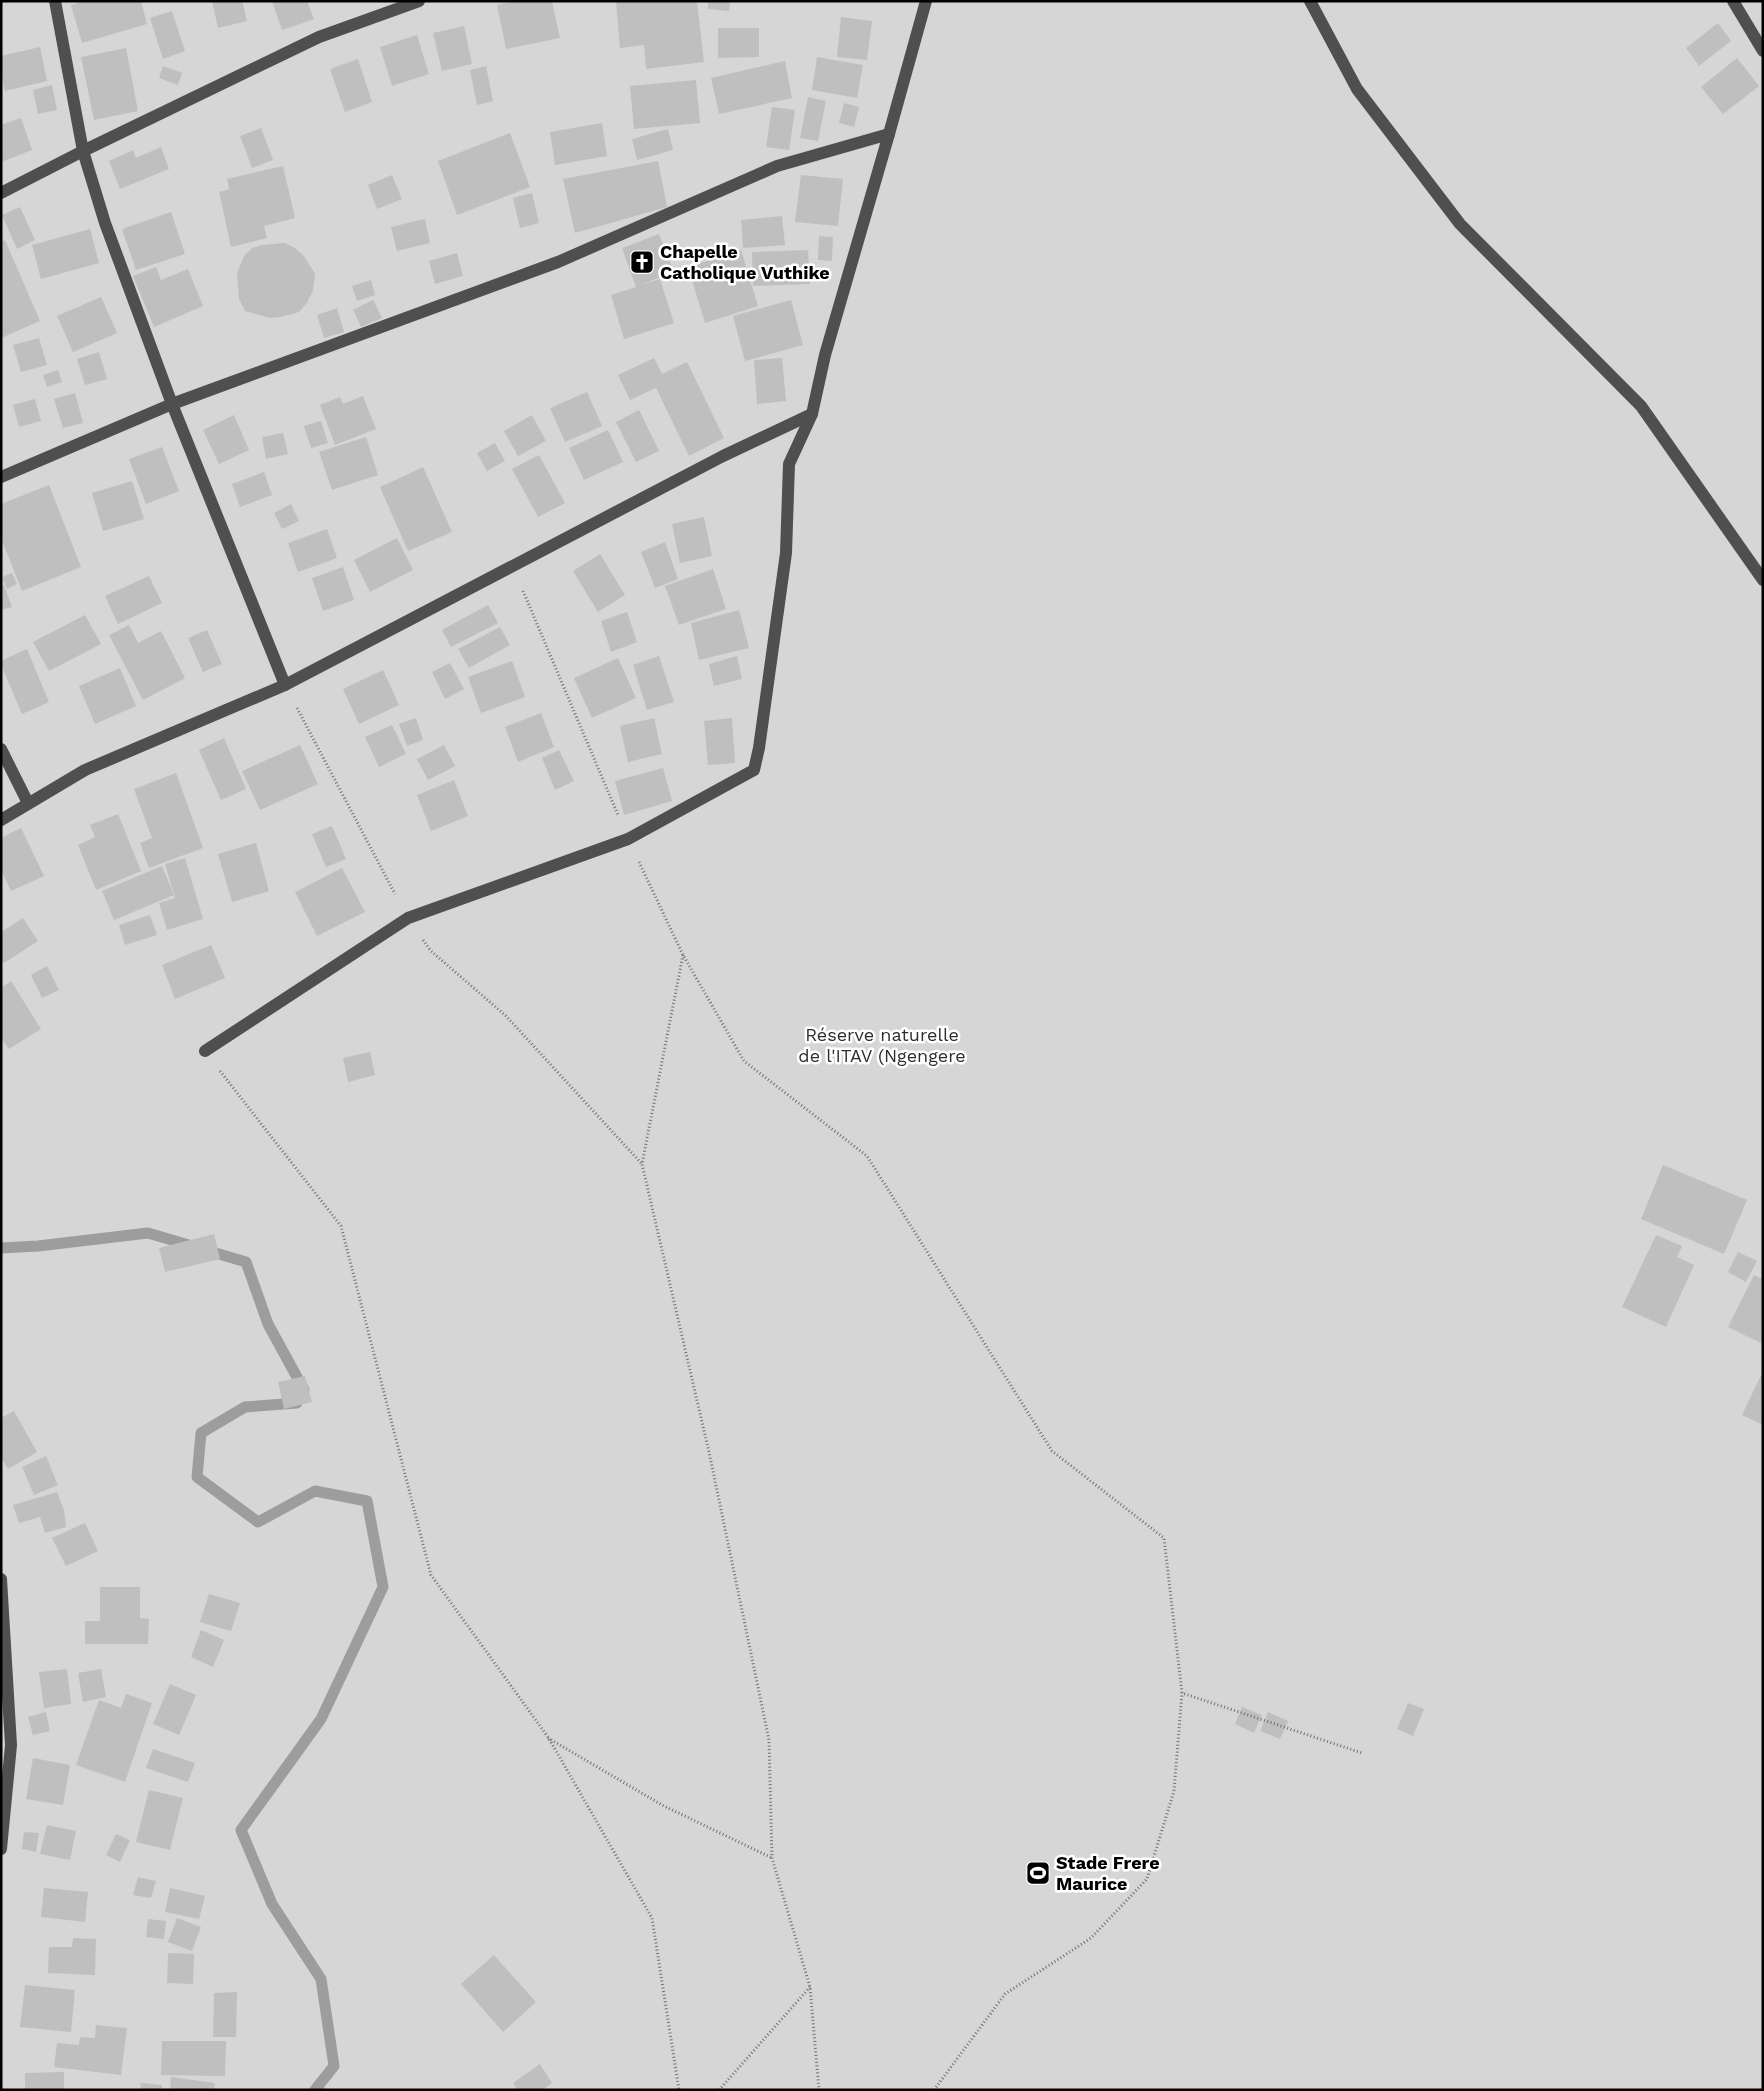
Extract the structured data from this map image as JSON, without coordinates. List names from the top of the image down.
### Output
{
  "parks": ["Réserve naturelle de l'ITAV (Ngengere"],
  "places": {
    "church": ["Chapelle Catholique Vuthike"],
    "sports": ["Stade Frere Maurice"]
  }
}
